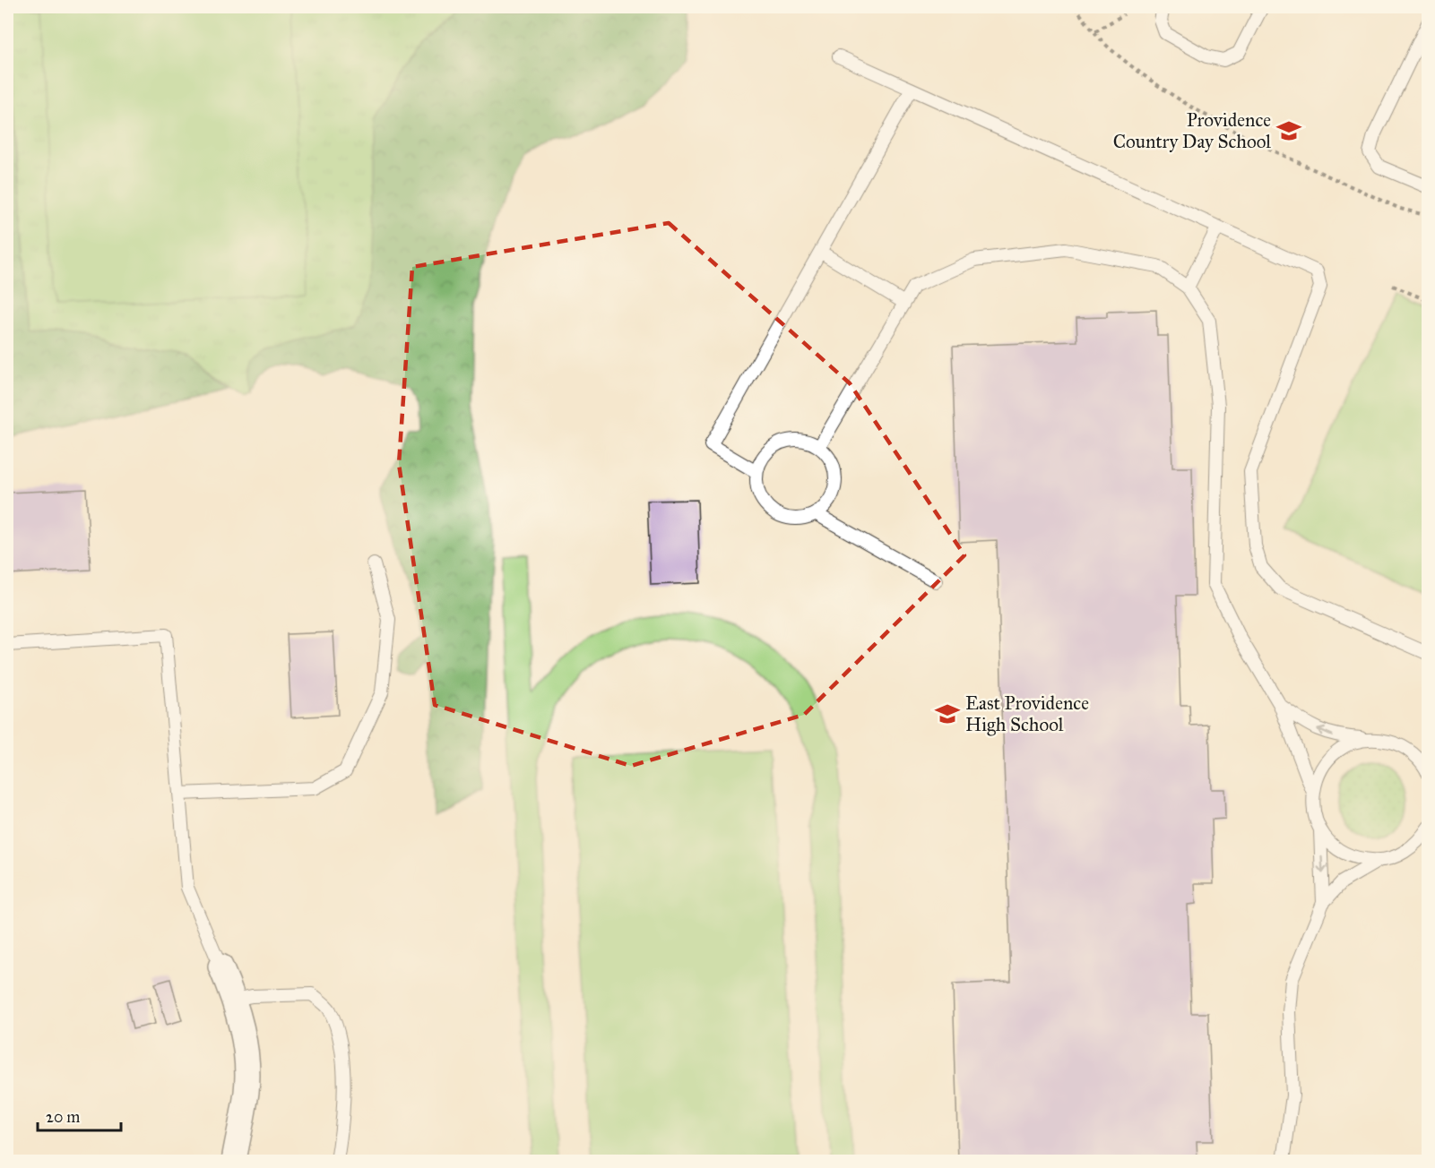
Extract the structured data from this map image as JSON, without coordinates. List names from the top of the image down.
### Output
{
  "places": {
    "school or university": ["Providence Country Day School", "East Providence High School"]
  },
  "scale_bar": "20 m"
}
